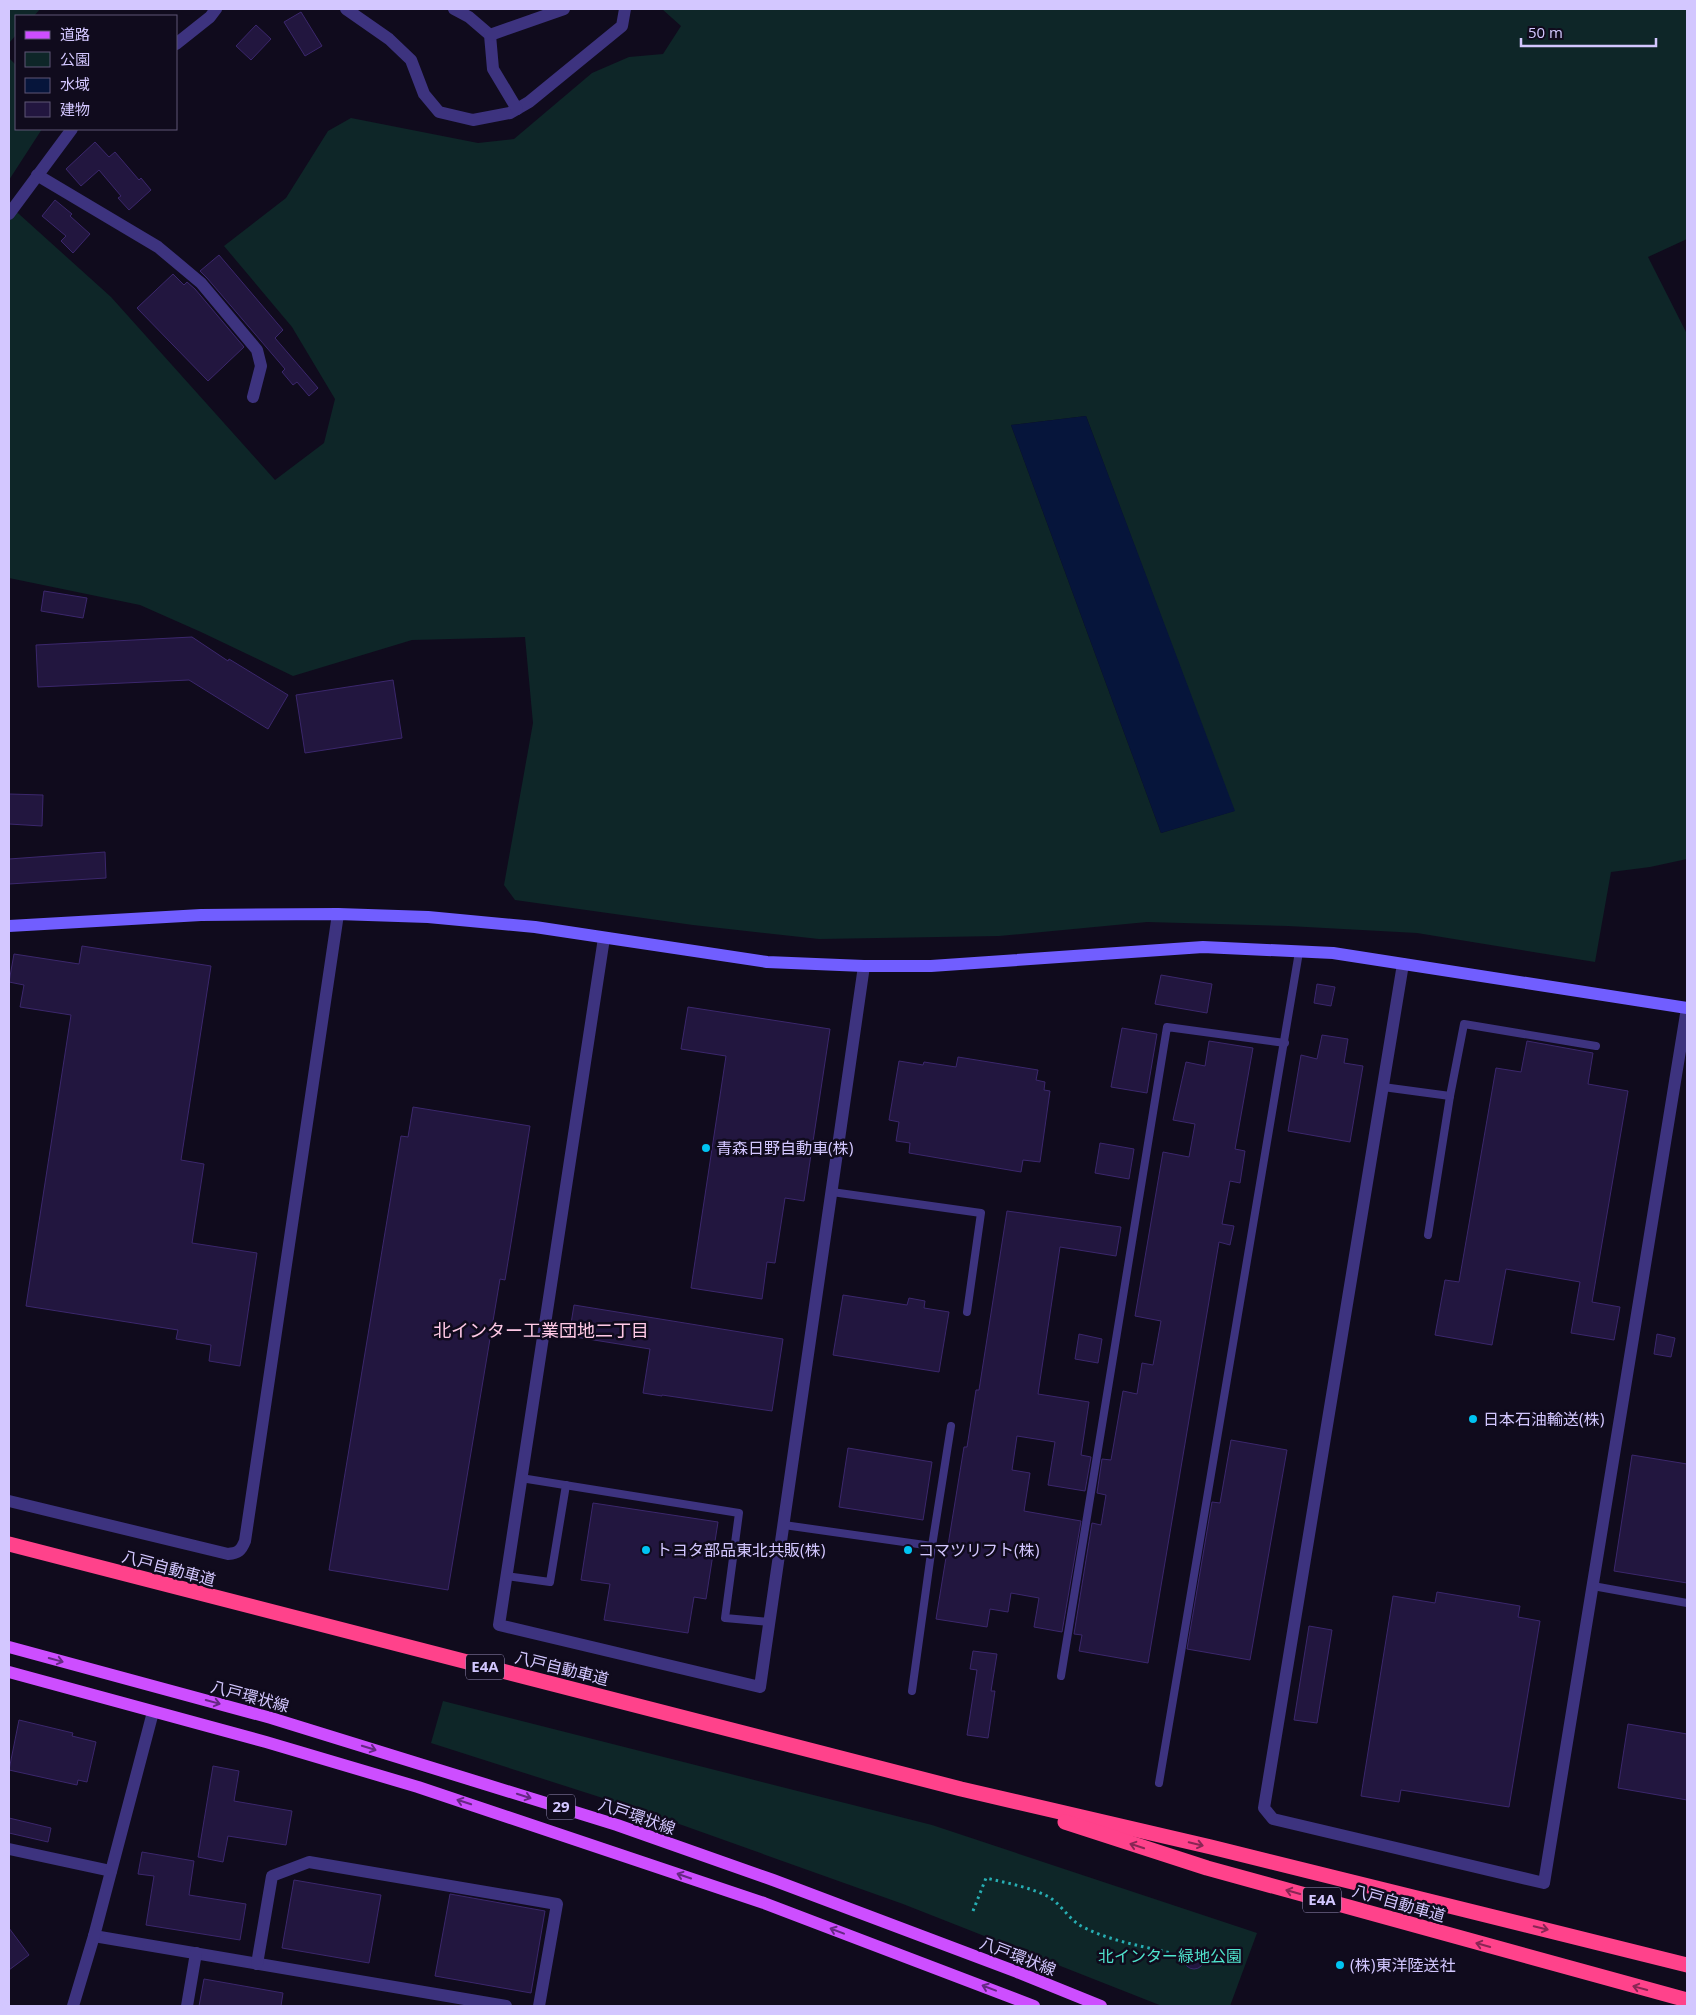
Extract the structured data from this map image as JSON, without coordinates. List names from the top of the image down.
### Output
{
  "streets": {
    "highway": ["八戸自動車道", "E4A"],
    "main road": ["八戸環状線", "29"]
  },
  "districts": ["北インター工業団地二丁目"],
  "parks": ["北インター緑地公園"],
  "places": [
    "青森日野自動車(株)",
    "日本石油輸送(株)",
    "トヨタ部品東北共販(株)",
    "コマツリフト(株)",
    "(株)東洋陸送社"
  ],
  "legend": [
    "道路",
    "公園",
    "水域",
    "建物"
  ],
  "scale_bar": "50 m"
}
